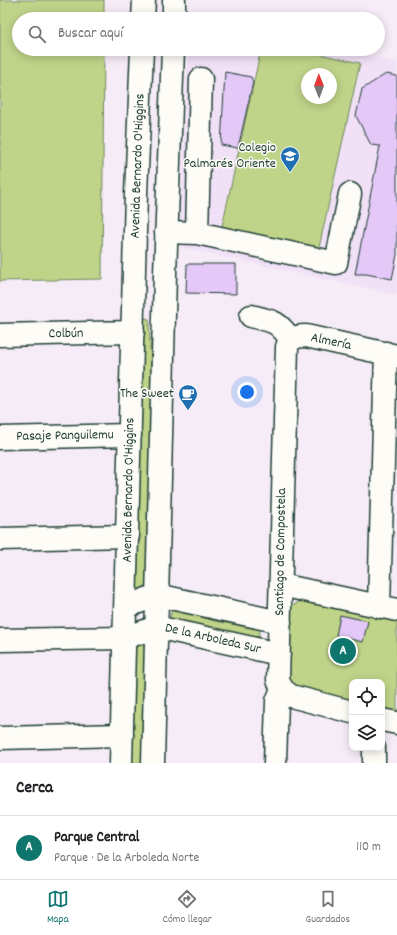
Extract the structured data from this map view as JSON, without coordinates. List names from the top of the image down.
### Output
{
  "streets": {
    "street": [
      "Avenida Bernardo O'Higgins",
      "Colbún",
      "Almería",
      "Pasaje Panguilemu",
      "Santiago de Compostela",
      "De la Arboleda Sur"
    ]
  },
  "crossings": [
    ["Avenida Bernardo O'Higgins", "Colbún"],
    ["Avenida Bernardo O'Higgins", "Pasaje Panguilemu"],
    ["Avenida Bernardo O'Higgins", "De la Arboleda Sur"],
    ["Almería", "Santiago de Compostela"],
    ["Santiago de Compostela", "De la Arboleda Sur"]
  ],
  "places": {
    "school or university": ["Colegio Palmarés Oriente"],
    "cafe": ["The Sweet"]
  },
  "north": "top",
  "page": {
    "search": "Buscar aquí",
    "pins": "A",
    "heading": "Cerca",
    "list": [
      {
        "mark": "A",
        "name": "Parque Central",
        "note": "Parque · De la Arboleda Norte",
        "value": "110 m"
      }
    ],
    "nav": ["Mapa", "Cómo llegar", "Guardados"]
  }
}
